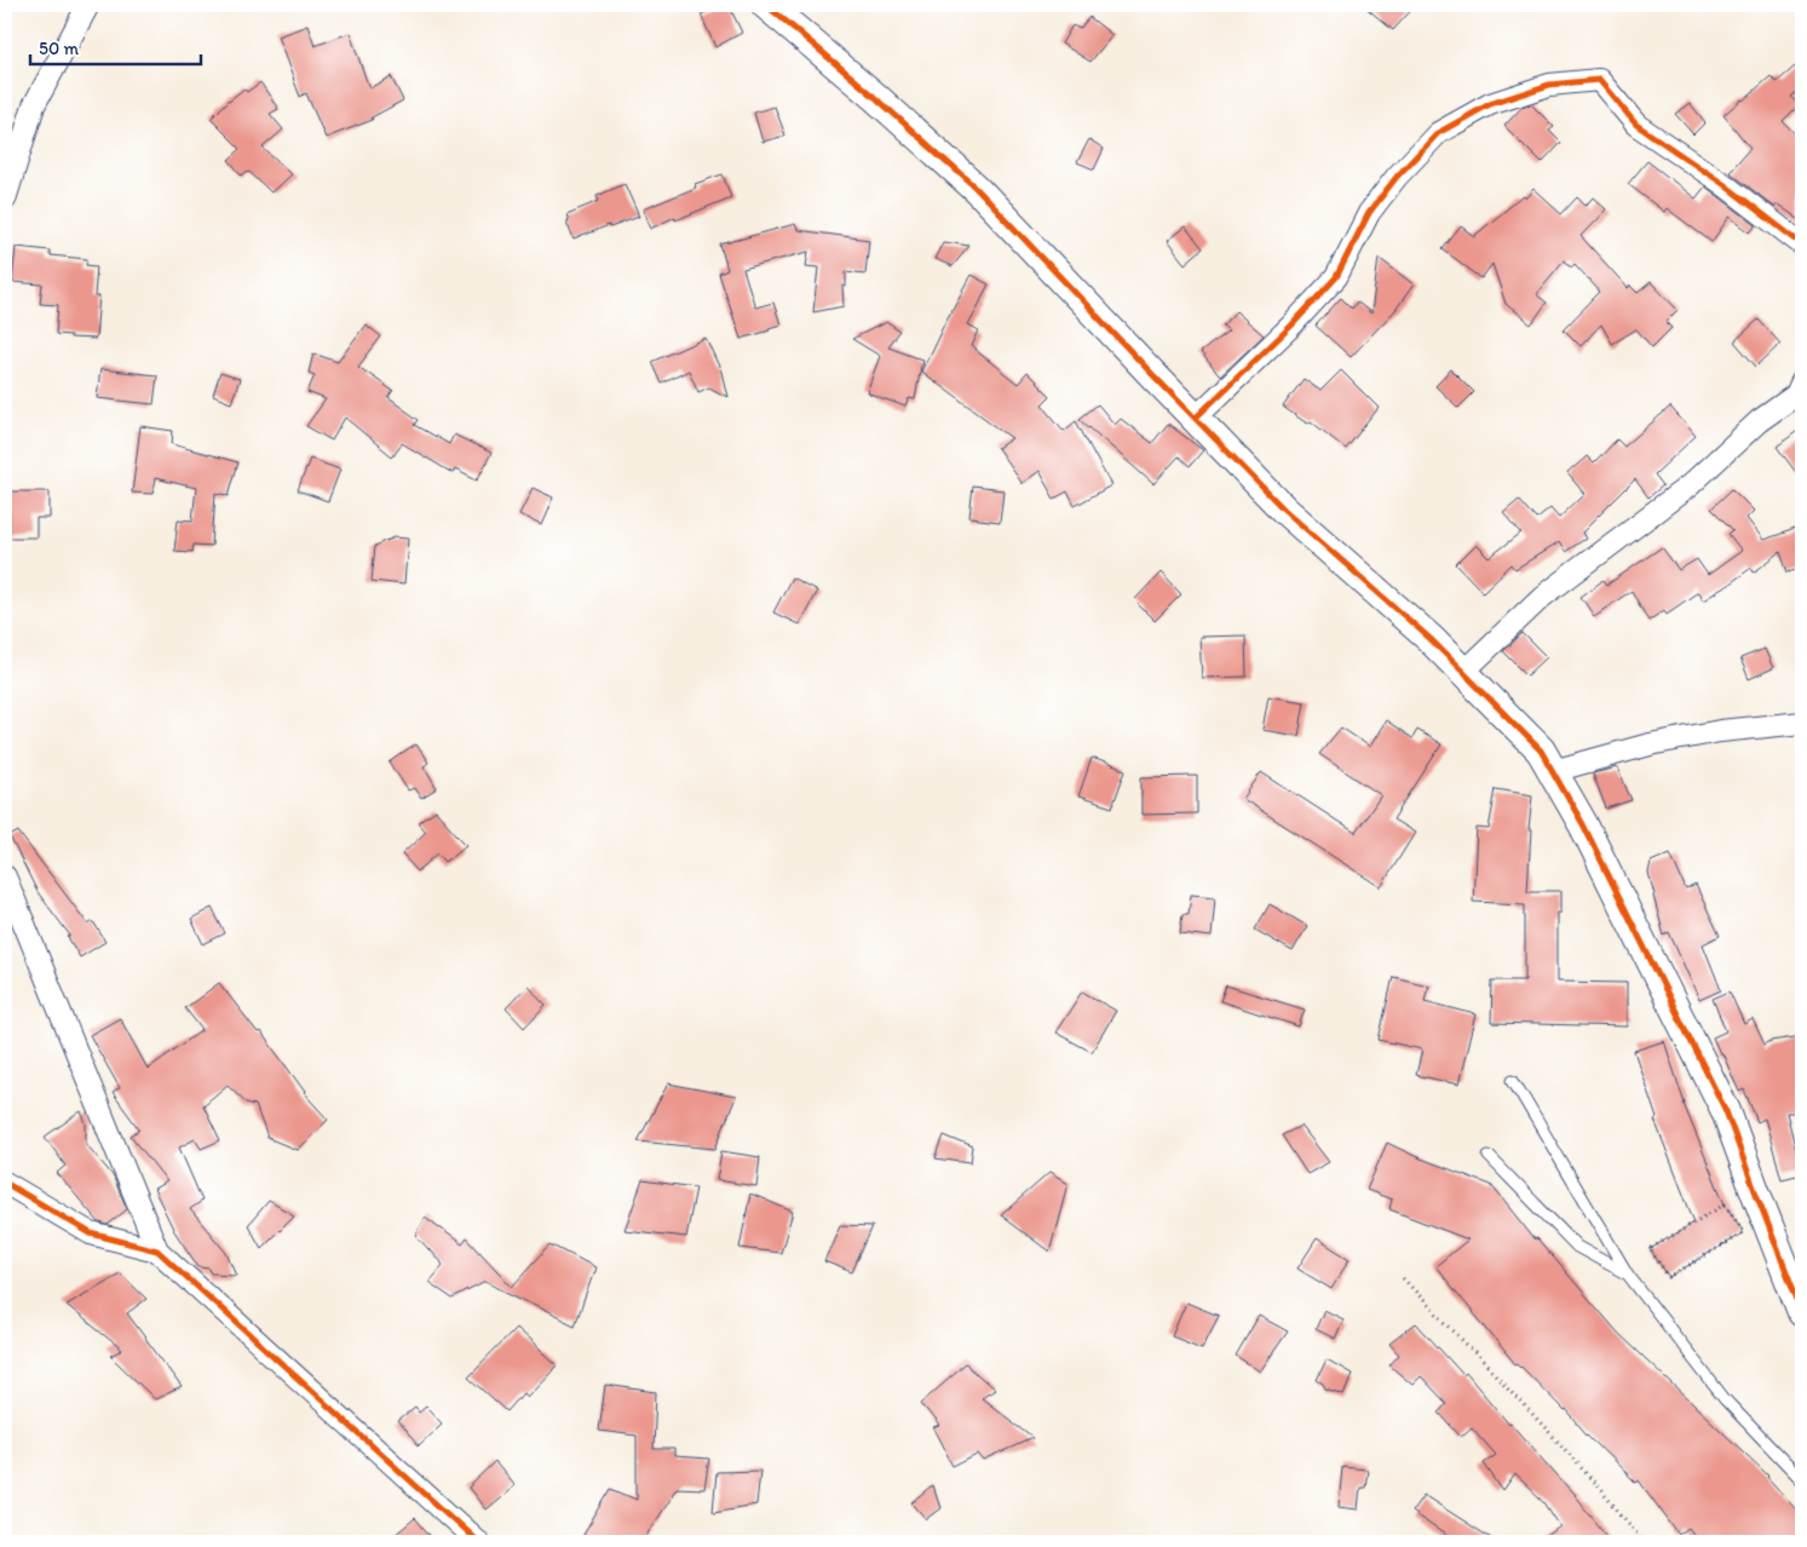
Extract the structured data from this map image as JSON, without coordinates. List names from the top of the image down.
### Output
{
  "scale_bar": "50 m"
}
